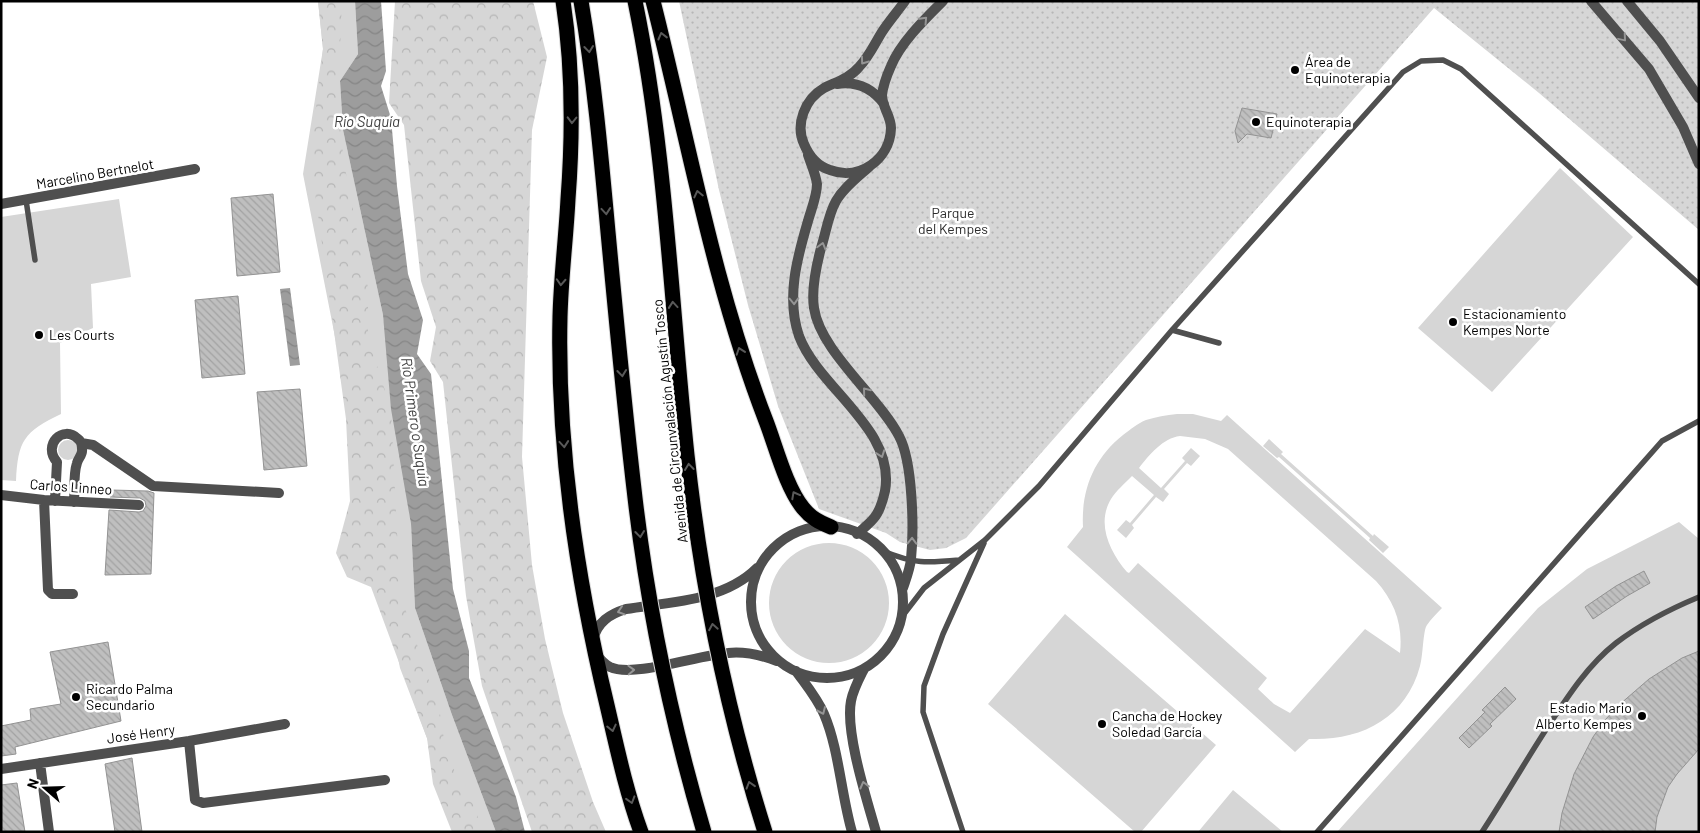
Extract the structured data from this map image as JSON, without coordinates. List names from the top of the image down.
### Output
{
  "streets": {
    "highway": ["Avenida de Circunvalación Agustín Tosco"],
    "street": ["Marcelino Bertnelot", "Carlos Linneo", "José Henry"]
  },
  "water": ["Río Suquía", "Río Primero o Suquía"],
  "parks": ["Parque del Kempes"],
  "places": [
    "Área de Equinoterapia",
    "Equinoterapia",
    "Estacionamiento Kempes Norte",
    "Les Courts",
    "Ricardo Palma Secundario",
    "Estadio Mario Alberto Kempes",
    "Cancha de Hockey Soledad García"
  ],
  "north": "left"
}
